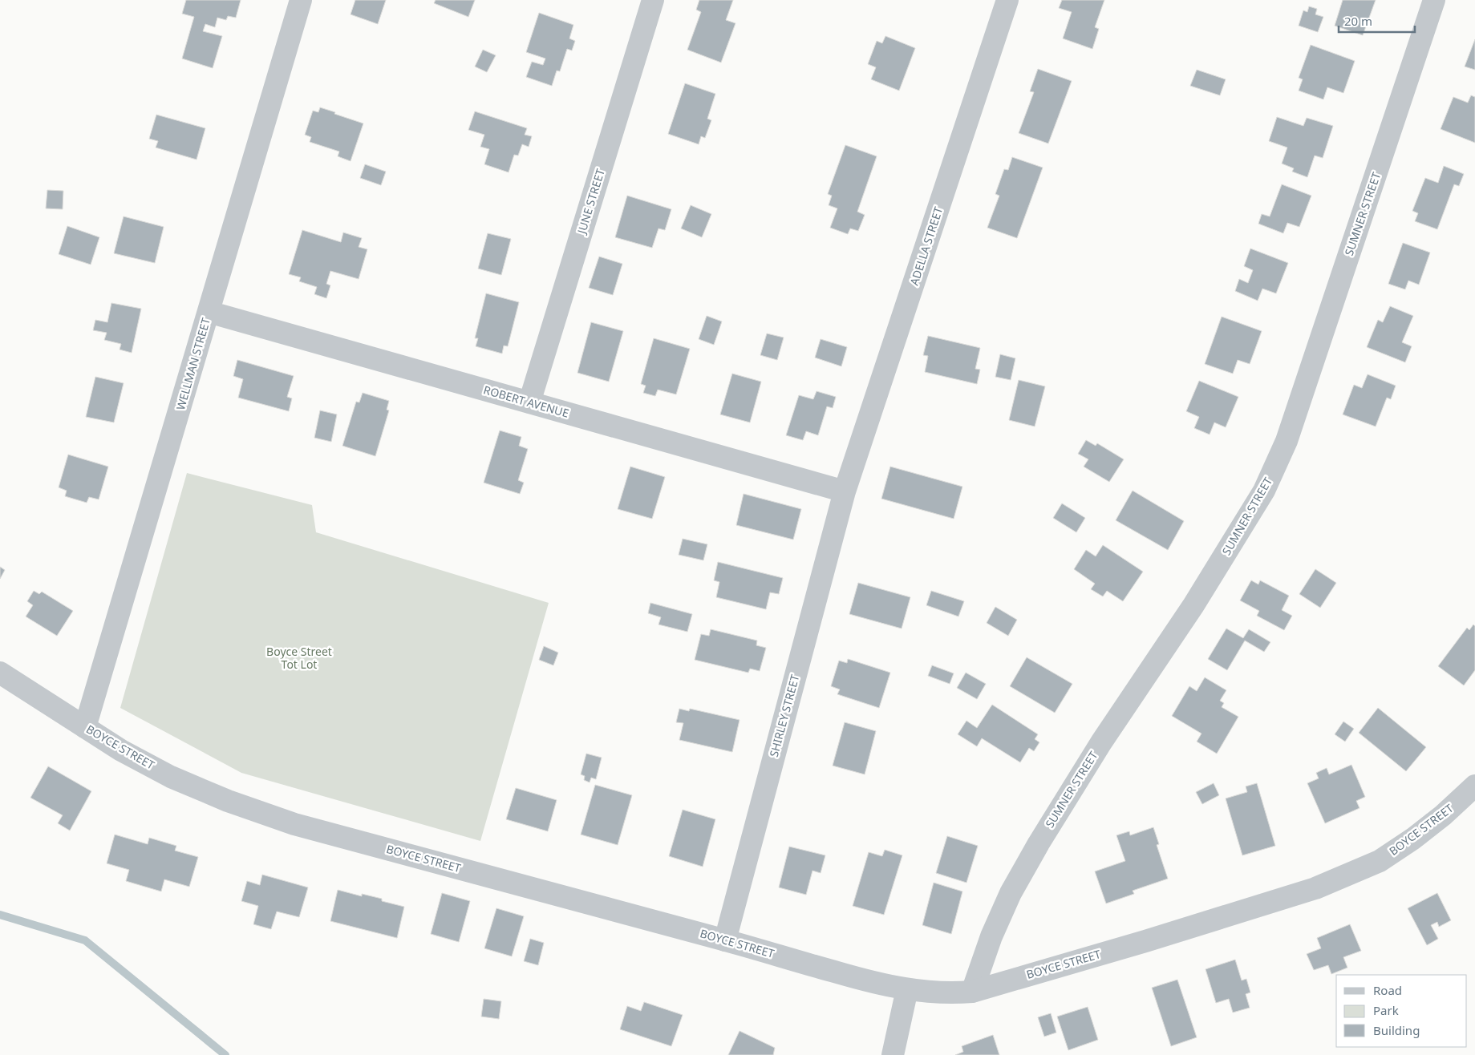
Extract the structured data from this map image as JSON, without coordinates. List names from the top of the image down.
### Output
{
  "streets": {
    "street": [
      "JUNE STREET",
      "SUMNER STREET",
      "ADELLA STREET",
      "WELLMAN STREET",
      "ROBERT AVENUE",
      "SHIRLEY STREET",
      "BOYCE STREET"
    ]
  },
  "crossings": [
    ["JUNE STREET", "ROBERT AVENUE"],
    ["SUMNER STREET", "BOYCE STREET"],
    ["ADELLA STREET", "ROBERT AVENUE"],
    ["ADELLA STREET", "SHIRLEY STREET"],
    ["WELLMAN STREET", "ROBERT AVENUE"],
    ["WELLMAN STREET", "BOYCE STREET"],
    ["ROBERT AVENUE", "SHIRLEY STREET"],
    ["SHIRLEY STREET", "BOYCE STREET"]
  ],
  "parks": ["Boyce Street Tot Lot"],
  "legend": ["Road", "Park", "Building"],
  "scale_bar": "20 m"
}
